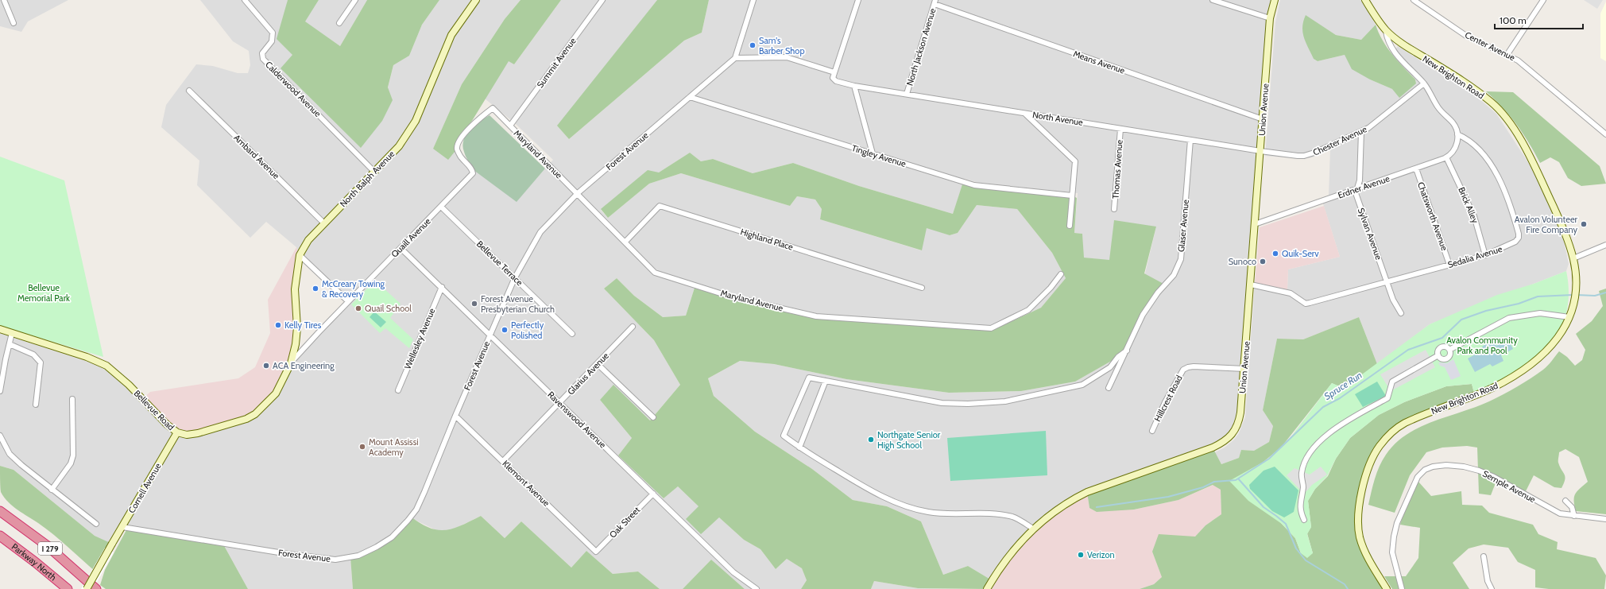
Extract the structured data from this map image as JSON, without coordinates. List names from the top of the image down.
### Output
{
  "streets": {
    "highway": ["I 279", "Parkway North"],
    "street": [
      "Center Avenue",
      "North Jackson Avenue",
      "Means Avenue",
      "Summit Avenue",
      "New Brighton Road",
      "Calderwood Avenue",
      "Union Avenue",
      "North Avenue",
      "Chester Avenue",
      "Forest Avenue",
      "Maryland Avenue",
      "Tingley Avenue",
      "Ambard Avenue",
      "Thomas Avenue",
      "North Balph Avenue",
      "Erdner Avenue",
      "Brick Alley",
      "Chatsworth Avenue",
      "Glaser Avenue",
      "Sylvan Avenue",
      "Quaill Avenue",
      "Highland Place",
      "Sedalia Avenue",
      "Bellevue Terrace",
      "Wellesley Avenue",
      "Glarius Avenue",
      "Hillcrest Road",
      "Bellevue Road",
      "Ravenswood Avenue",
      "Klemont Avenue",
      "Semple Avenue",
      "Cornell Avenue",
      "Oak Street"
    ]
  },
  "crossings": [
    ["North Jackson Avenue", "Means Avenue"],
    ["North Jackson Avenue", "North Avenue"],
    ["Means Avenue", "Union Avenue"],
    ["Summit Avenue", "Maryland Avenue"],
    ["Calderwood Avenue", "North Balph Avenue"],
    ["Union Avenue", "North Avenue"],
    ["Union Avenue", "Chester Avenue"],
    ["Union Avenue", "Erdner Avenue"],
    ["Union Avenue", "Sedalia Avenue"],
    ["Union Avenue", "Hillcrest Road"],
    ["North Avenue", "Chester Avenue"],
    ["North Avenue", "Thomas Avenue"],
    ["North Avenue", "Glaser Avenue"],
    ["Chester Avenue", "Sylvan Avenue"],
    ["Forest Avenue", "Maryland Avenue"],
    ["Forest Avenue", "Tingley Avenue"],
    ["Forest Avenue", "Bellevue Terrace"],
    ["Forest Avenue", "Ravenswood Avenue"],
    ["Forest Avenue", "Klemont Avenue"],
    ["Forest Avenue", "Cornell Avenue"],
    ["Maryland Avenue", "Quaill Avenue"],
    ["Maryland Avenue", "Highland Place"],
    ["Ambard Avenue", "North Balph Avenue"],
    ["North Balph Avenue", "Quaill Avenue"],
    ["North Balph Avenue", "Bellevue Road"],
    ["Erdner Avenue", "Brick Alley"],
    ["Erdner Avenue", "Chatsworth Avenue"],
    ["Erdner Avenue", "Sylvan Avenue"],
    ["Brick Alley", "Sedalia Avenue"],
    ["Chatsworth Avenue", "Sedalia Avenue"],
    ["Sylvan Avenue", "Sedalia Avenue"],
    ["Quaill Avenue", "Bellevue Terrace"],
    ["Quaill Avenue", "Bellevue Road"],
    ["Quaill Avenue", "Ravenswood Avenue"],
    ["Wellesley Avenue", "Ravenswood Avenue"],
    ["Glarius Avenue", "Ravenswood Avenue"],
    ["Glarius Avenue", "Klemont Avenue"],
    ["Bellevue Road", "Cornell Avenue"],
    ["Ravenswood Avenue", "Oak Street"],
    ["Klemont Avenue", "Oak Street"]
  ],
  "water": ["Spruce Run"],
  "parks": ["Bellevue Memorial Park", "Avalon Community Park and Pool"],
  "places": [
    "Sam's Barber Shop",
    "Avalon Volunteer Fire Company",
    "Quik-Serv",
    "Sunoco",
    "McCreary Towing & Recovery",
    "Forest Avenue Presbyterian Church",
    "Quail School",
    "Kelly Tires",
    "Perfectly Polished",
    "ACA Engineering",
    "Northgate Senior High School",
    "Mount Assissi Academy",
    "Verizon"
  ],
  "scale_bar": "100 m"
}
